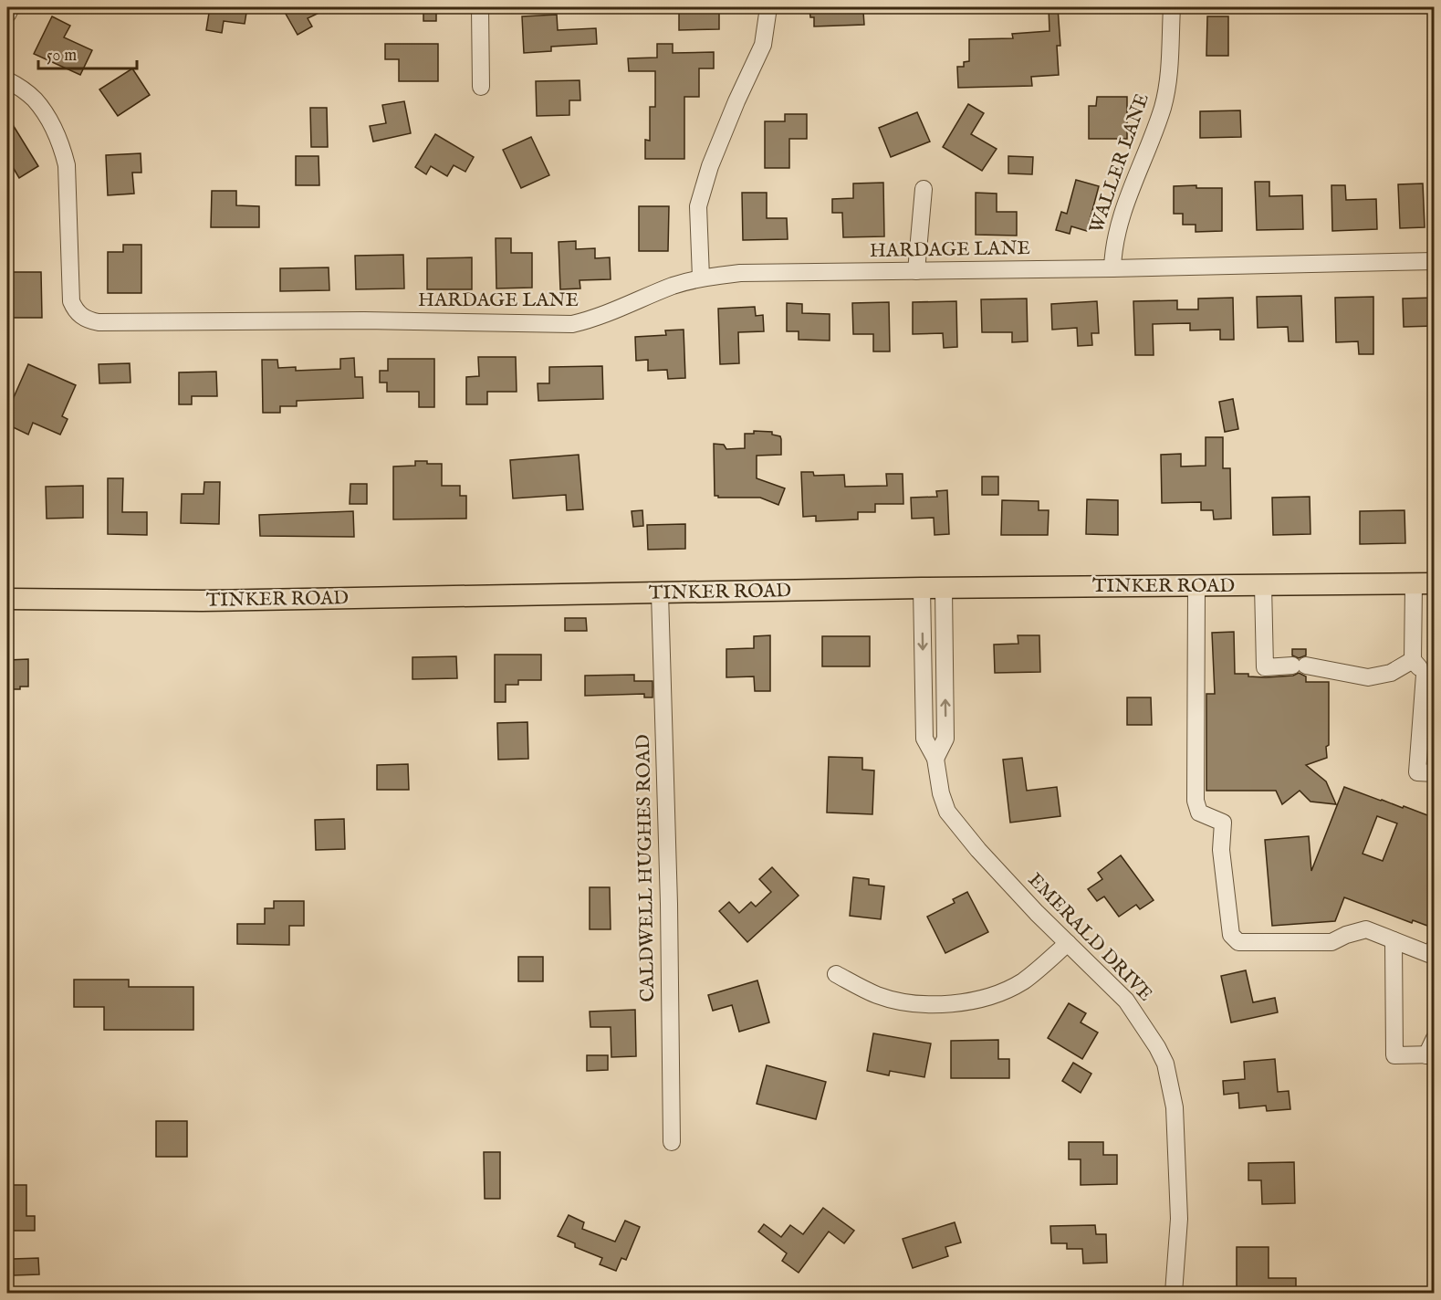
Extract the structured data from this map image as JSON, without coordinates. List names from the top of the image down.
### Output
{
  "streets": {
    "main road": ["TINKER ROAD"],
    "street": [
      "WALLER LANE",
      "HARDAGE LANE",
      "CALDWELL HUGHES ROAD",
      "EMERALD DRIVE"
    ]
  },
  "crossings": [
    ["WALLER LANE", "HARDAGE LANE"],
    ["TINKER ROAD", "CALDWELL HUGHES ROAD"],
    ["TINKER ROAD", "EMERALD DRIVE"]
  ],
  "scale_bar": "50 m"
}
